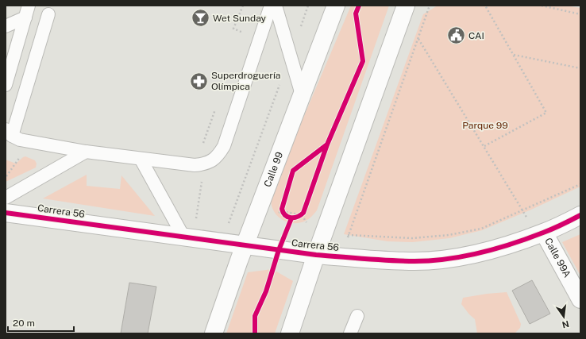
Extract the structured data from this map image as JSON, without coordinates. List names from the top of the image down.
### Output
{
  "streets": {
    "street": ["Calle 99", "Carrera 56", "Calle 99A"]
  },
  "crossings": [
    ["Calle 99", "Carrera 56"],
    ["Carrera 56", "Calle 99A"]
  ],
  "parks": ["Parque 99"],
  "places": {
    "bar": ["Wet Sunday"],
    "public building": ["CAI"],
    "pharmacy": ["Superdroguería Olímpica"]
  },
  "scale_bar": "20 m",
  "north": "bottom"
}
